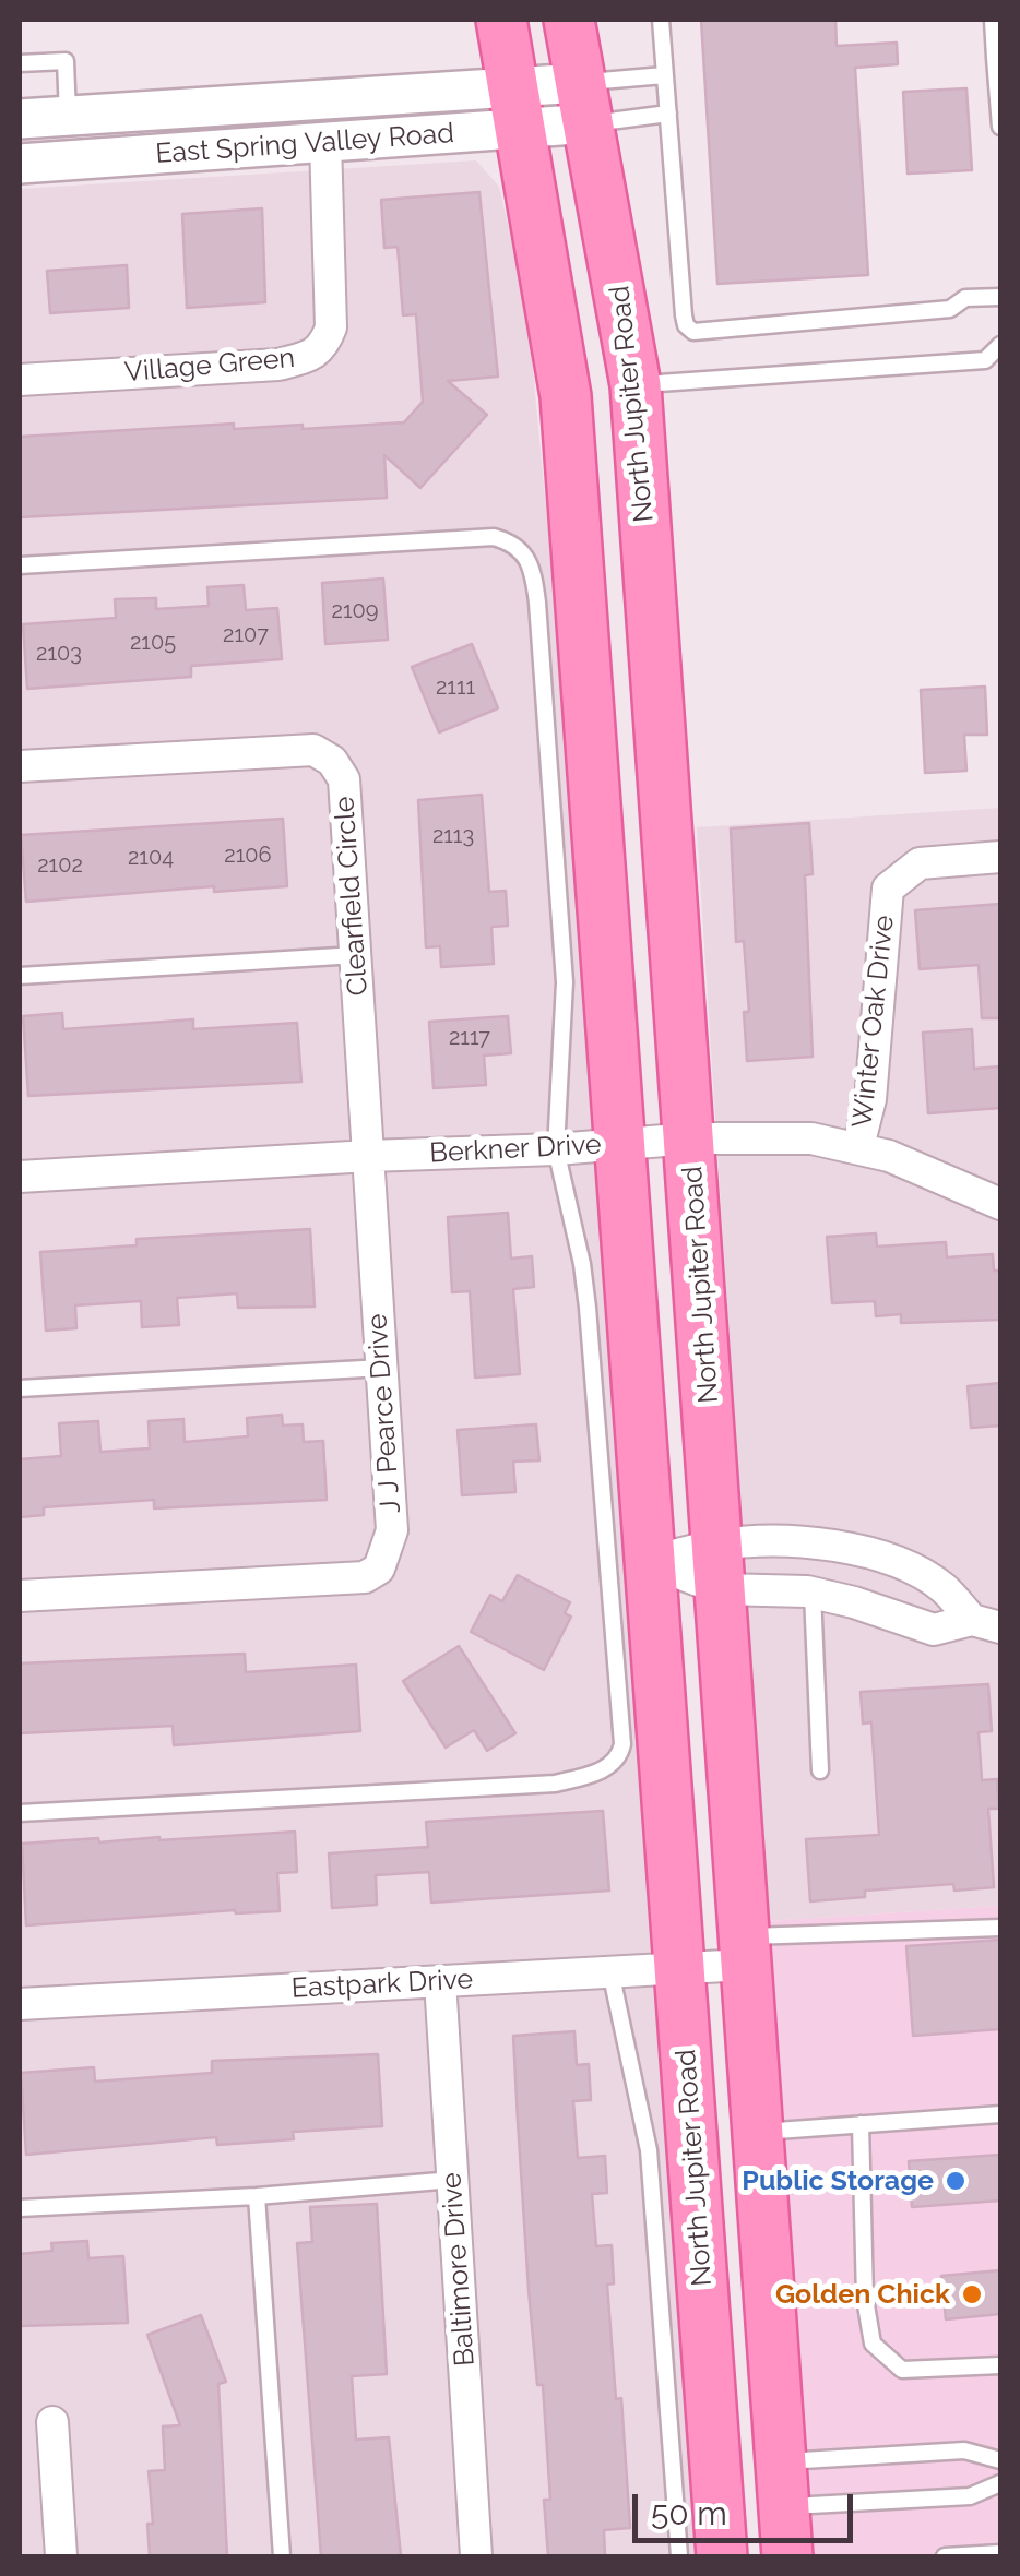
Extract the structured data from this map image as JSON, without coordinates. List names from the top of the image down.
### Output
{
  "streets": {
    "main road": ["North Jupiter Road"],
    "street": [
      "East Spring Valley Road",
      "Village Green",
      "Clearfield Circle",
      "Winter Oak Drive",
      "Berkner Drive",
      "J J Pearce Drive",
      "Eastpark Drive",
      "Baltimore Drive"
    ]
  },
  "crossings": [
    ["East Spring Valley Road", "Village Green"],
    ["East Spring Valley Road", "North Jupiter Road"],
    ["North Jupiter Road", "Berkner Drive"],
    ["North Jupiter Road", "Eastpark Drive"],
    ["Clearfield Circle", "Berkner Drive"],
    ["Clearfield Circle", "J J Pearce Drive"],
    ["Winter Oak Drive", "Berkner Drive"],
    ["Berkner Drive", "J J Pearce Drive"],
    ["Eastpark Drive", "Baltimore Drive"]
  ],
  "places": ["Public Storage", "Golden Chick"],
  "house_numbers": [
    "2109",
    "2107",
    "2105",
    "2103",
    "2111",
    "2113",
    "2106",
    "2104",
    "2102",
    "2117"
  ],
  "scale_bar": "50 m"
}
